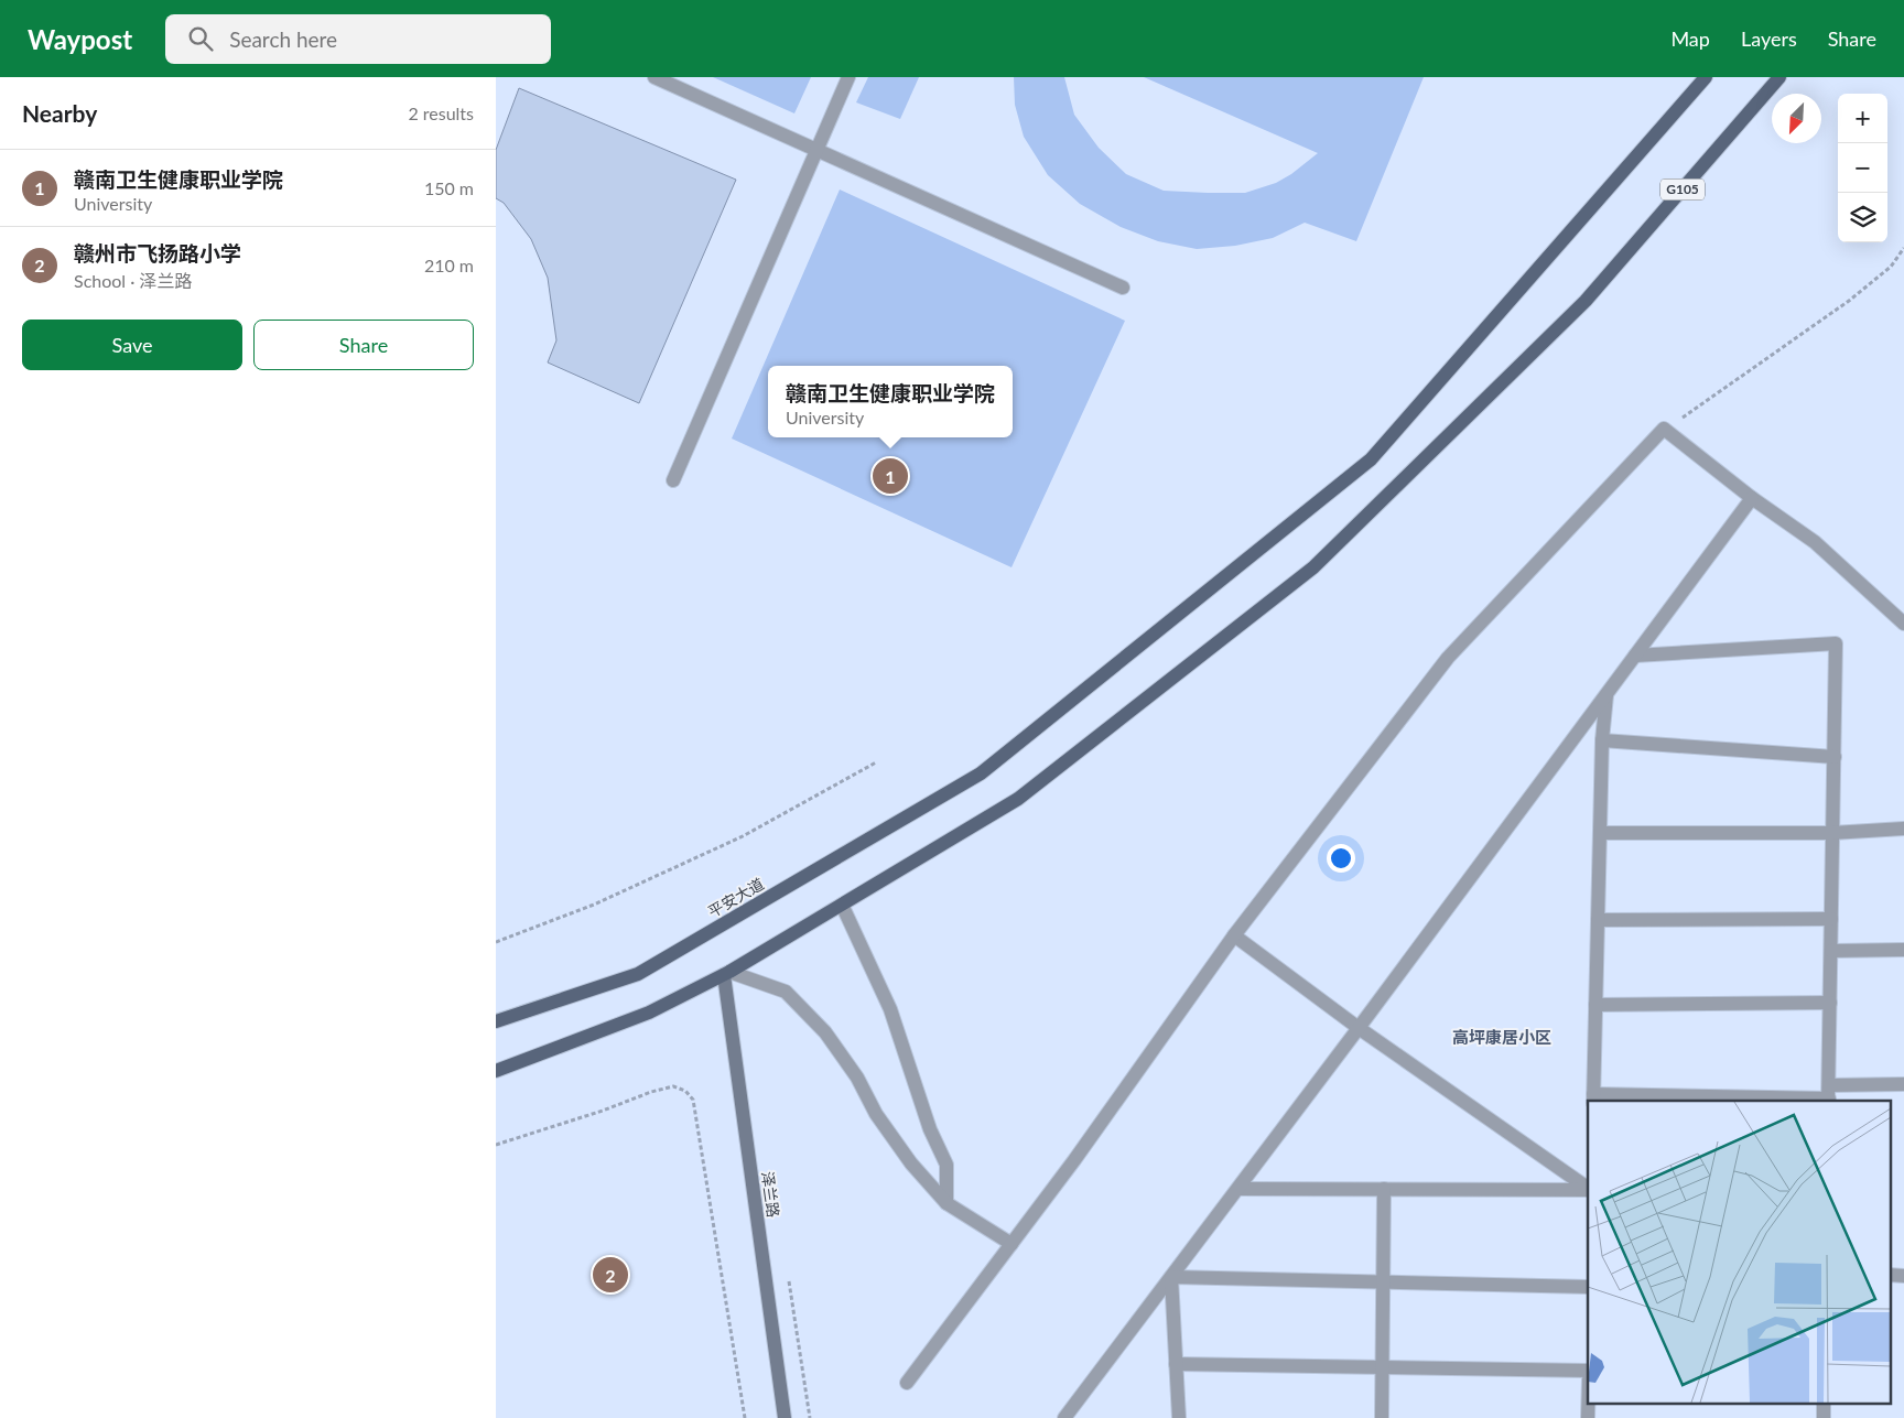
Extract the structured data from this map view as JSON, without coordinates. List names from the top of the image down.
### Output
{
  "streets": {
    "main road": ["G105", "平安大道"],
    "street": ["泽兰路"]
  },
  "districts": ["高坪康居小区"],
  "north": "bottom left",
  "page": {
    "header": "Waypost",
    "search": "Search here",
    "nav": ["Map", "Layers", "Share"],
    "heading": ["Nearby", "2 results"],
    "map_buttons": ["+", "−"],
    "list": [
      {
        "mark": "1",
        "name": "赣南卫生健康职业学院",
        "note": "University",
        "value": "150 m"
      },
      {
        "mark": "2",
        "name": "赣州市飞扬路小学",
        "note": "School · 泽兰路",
        "value": "210 m"
      }
    ],
    "buttons": ["Save", "Share"],
    "popup": ["赣南卫生健康职业学院", "University"],
    "pins": ["1", "2"]
  }
}
